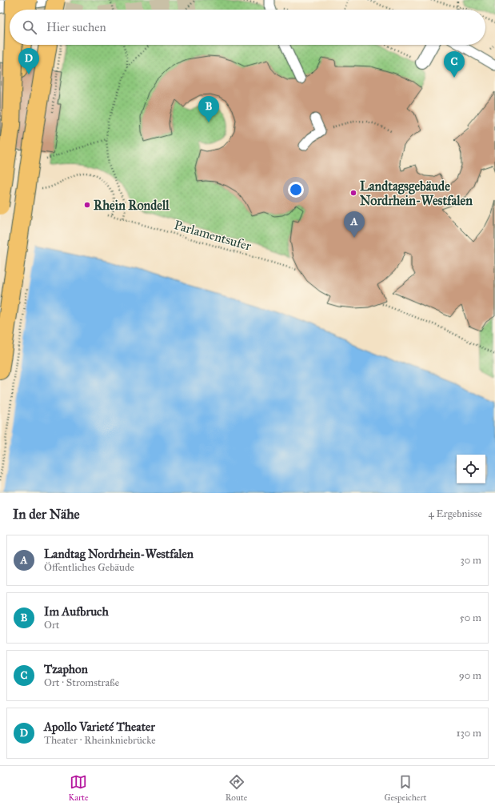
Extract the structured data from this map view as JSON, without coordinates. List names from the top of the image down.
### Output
{
  "streets": {
    "path": ["Parlamentsufer"]
  },
  "places": ["Landtagsgebäude Nordrhein-Westfalen", "Rhein Rondell"],
  "page": {
    "search": "Hier suchen",
    "pins": [
      "D",
      "C",
      "B",
      "A"
    ],
    "heading": ["In der Nähe", "4 Ergebnisse"],
    "list": [
      {
        "mark": "A",
        "name": "Landtag Nordrhein-Westfalen",
        "note": "Öffentliches Gebäude",
        "value": "30 m"
      },
      {
        "mark": "B",
        "name": "Im Aufbruch",
        "note": "Ort",
        "value": "50 m"
      },
      {
        "mark": "C",
        "name": "Tzaphon",
        "note": "Ort · Stromstraße",
        "value": "90 m"
      },
      {
        "mark": "D",
        "name": "Apollo Varieté Theater",
        "note": "Theater · Rheinkniebrücke",
        "value": "130 m"
      }
    ],
    "nav": ["Karte", "Route", "Gespeichert"]
  }
}
